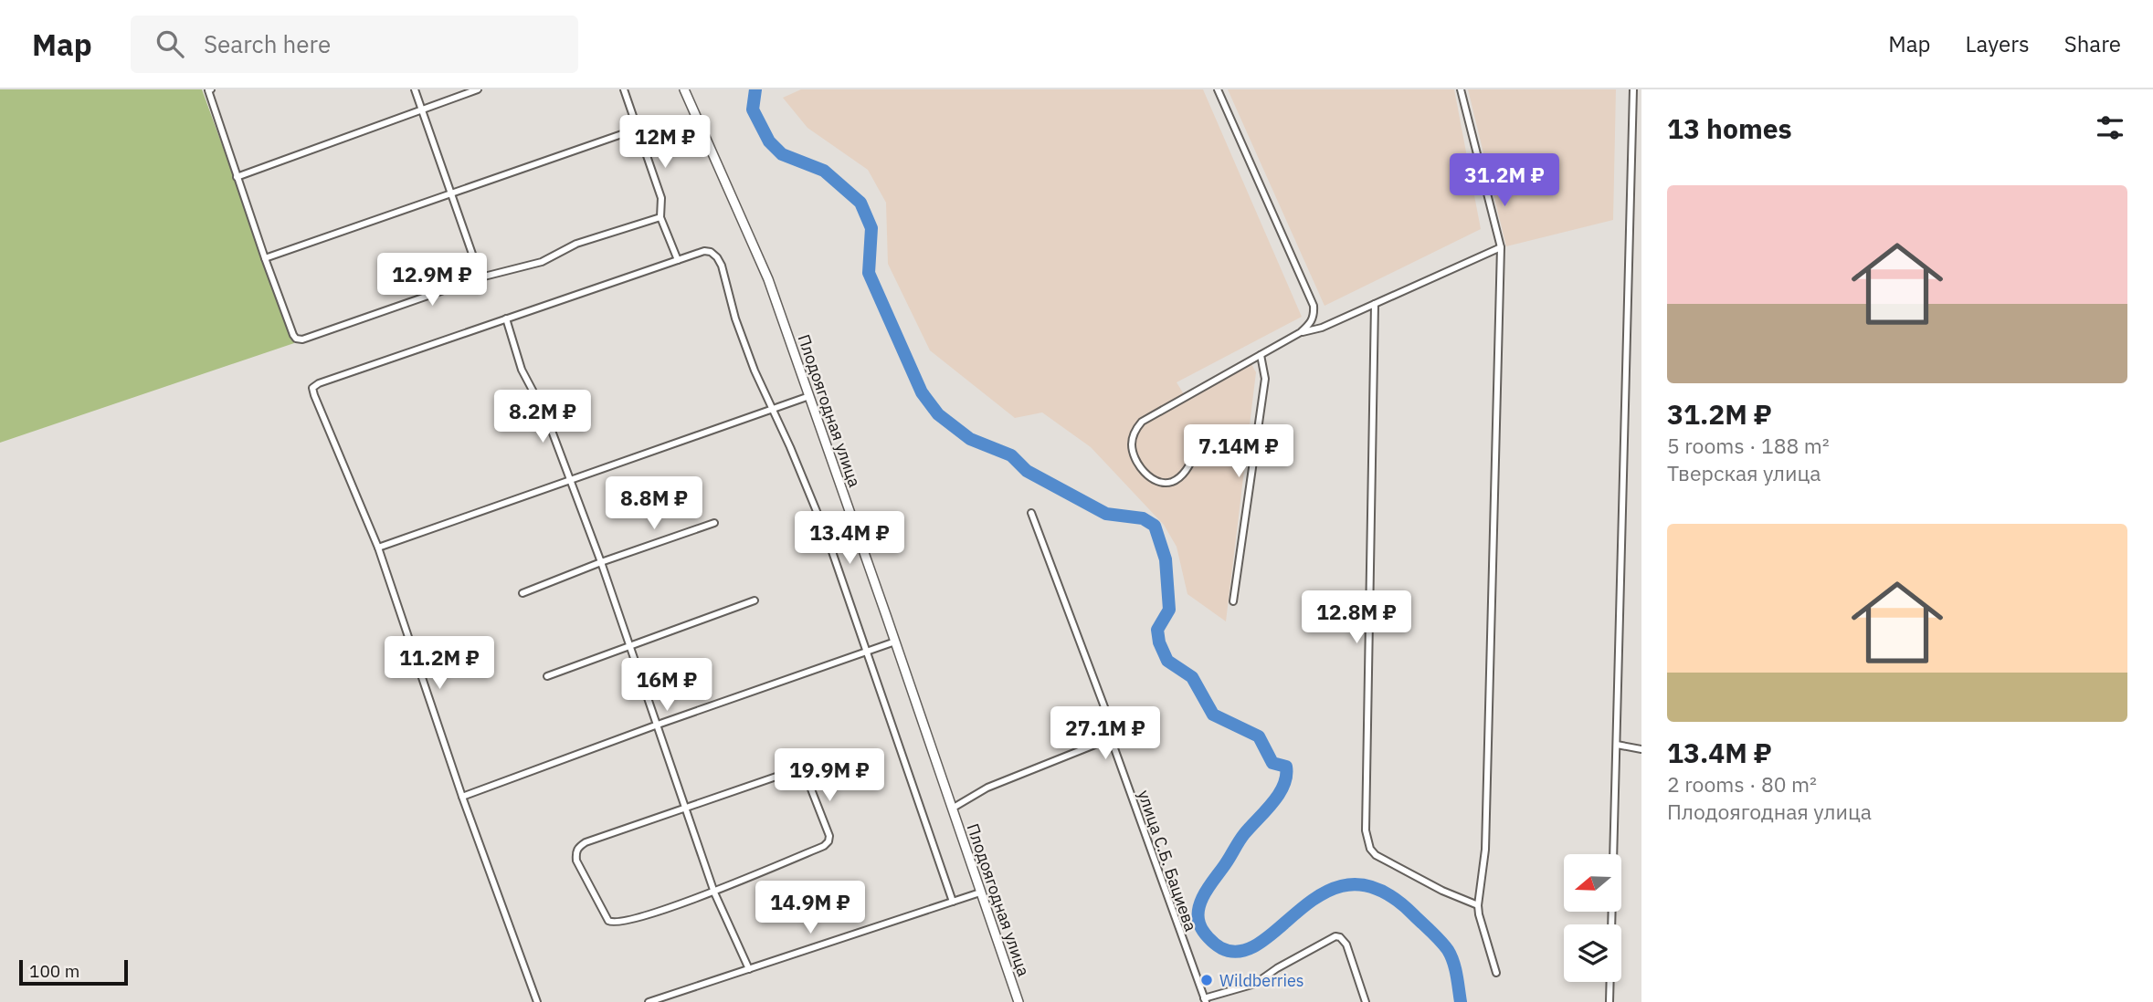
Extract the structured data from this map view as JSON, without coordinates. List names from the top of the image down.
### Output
{
  "streets": {
    "street": ["Плодоягодная улица", "улица С.Б. Бациева"]
  },
  "places": ["Wildberries"],
  "scale_bar": "100 m",
  "north": "left",
  "page": {
    "header": "Map",
    "search": "Search here",
    "nav": ["Map", "Layers", "Share"],
    "heading": "13 homes",
    "price": [
      "12M ₽",
      "31.2M ₽",
      "12.9M ₽",
      "8.2M ₽",
      "7.14M ₽",
      "8.8M ₽",
      "13.4M ₽",
      "12.8M ₽",
      "11.2M ₽",
      "16M ₽",
      "27.1M ₽",
      "19.9M ₽",
      "14.9M ₽"
    ],
    "list": [
      {
        "name": "31.2M ₽",
        "note": "5 rooms · 188 m² · Тверская улица"
      },
      {
        "name": "13.4M ₽",
        "note": "2 rooms · 80 m² · Плодоягодная улица"
      }
    ],
    "scale": "100 m"
  }
}
